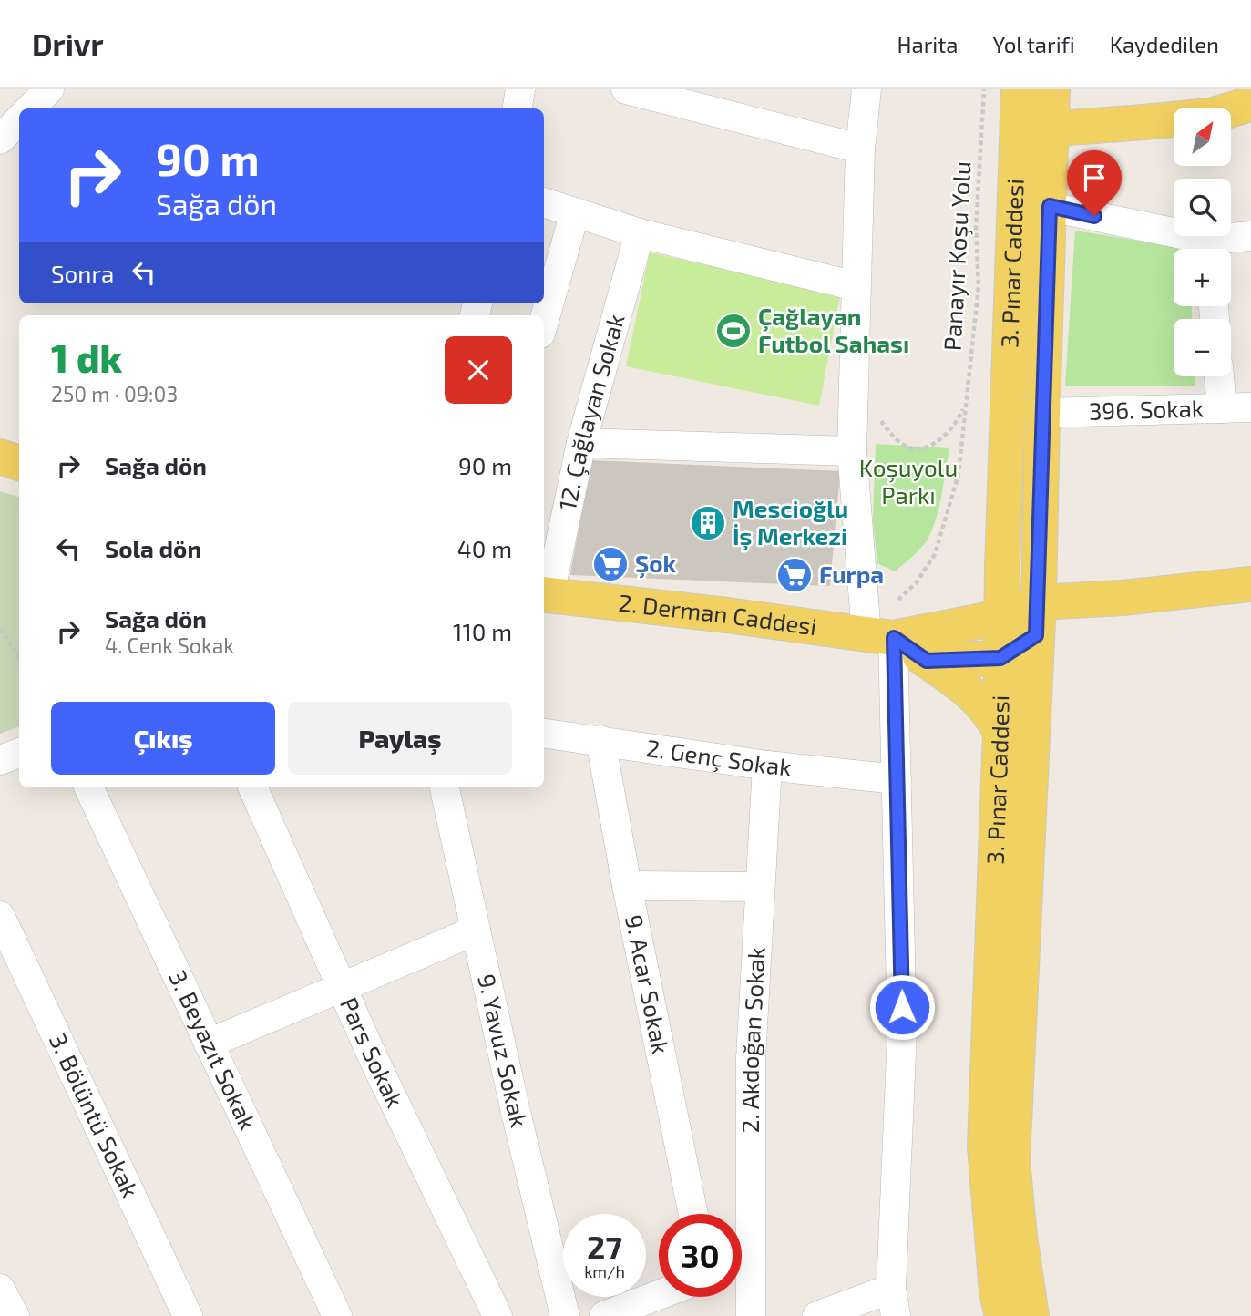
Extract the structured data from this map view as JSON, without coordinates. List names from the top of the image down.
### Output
{
  "streets": {
    "main road": ["3. Pınar Caddesi", "2. Derman Caddesi"],
    "street": [
      "396. Sokak",
      "12. Çağlayan Sokak",
      "2. Genç Sokak",
      "9. Acar Sokak",
      "2. Akdoğan Sokak",
      "3. Beyazıt Sokak",
      "9. Yavuz Sokak",
      "Pars Sokak",
      "3. Bölüntü Sokak"
    ],
    "path": ["Panayır Koşu Yolu"]
  },
  "crossings": [
    ["3. Pınar Caddesi", "396. Sokak"],
    ["12. Çağlayan Sokak", "2. Derman Caddesi"],
    ["2. Genç Sokak", "9. Acar Sokak"],
    ["2. Genç Sokak", "2. Akdoğan Sokak"]
  ],
  "parks": ["Koşuyolu Parkı"],
  "places": {
    "sports": ["Çağlayan Futbol Sahası"],
    "building": ["Mescioğlu İş Merkezi"],
    "supermarket": ["Şok", "Furpa"]
  },
  "north": "top right",
  "page": {
    "header": "Drivr",
    "nav": ["Harita", "Yol tarifi", "Kaydedilen"],
    "map_buttons": ["+", "−"],
    "turn": ["90 m", "Sağa dön"],
    "then": "Sonra",
    "heading": ["1 dk", "250 m · 09:03"],
    "list": [
      {
        "name": "Sağa dön",
        "value": "90 m"
      },
      {
        "name": "Sola dön",
        "value": "40 m"
      },
      {
        "name": "Sağa dön",
        "note": "4. Cenk Sokak",
        "value": "110 m"
      }
    ],
    "buttons": ["Çıkış", "Paylaş"],
    "speed": "27 km/h",
    "limit": "30"
  }
}
